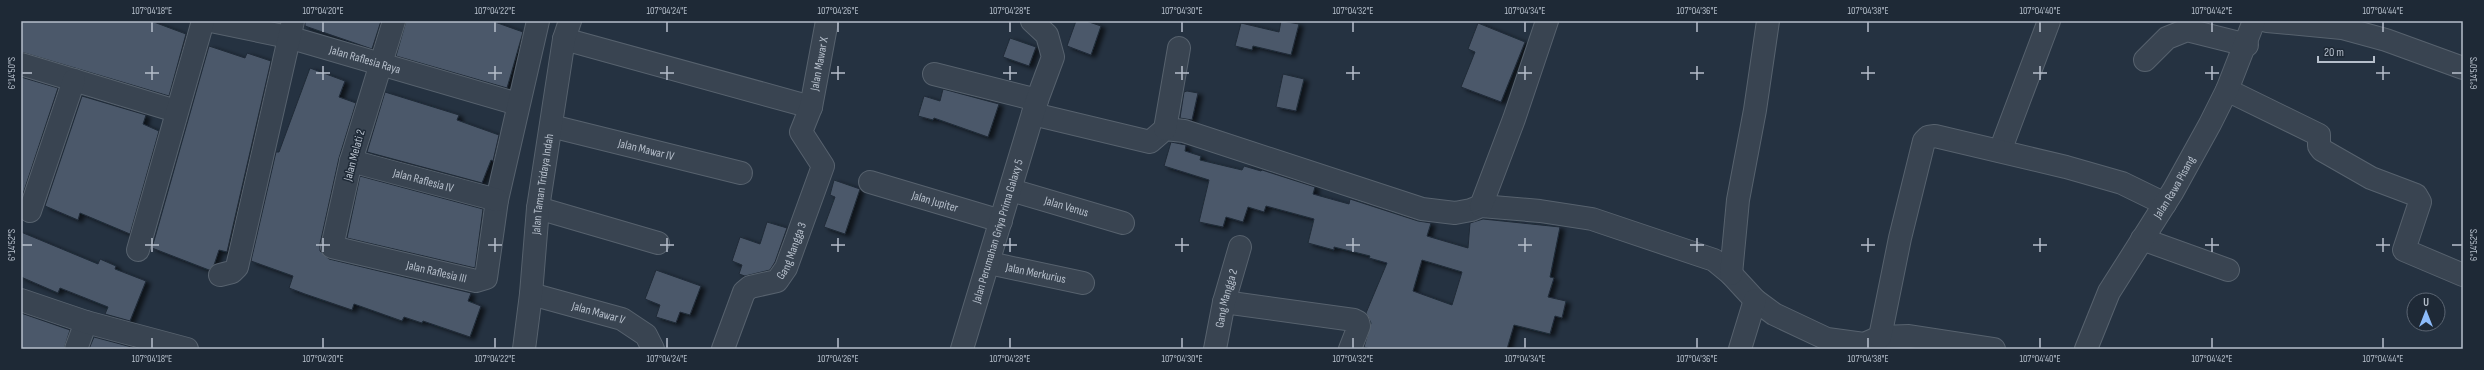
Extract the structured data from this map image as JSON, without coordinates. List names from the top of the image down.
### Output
{
  "streets": {
    "street": [
      "Jalan Raflesia Raya",
      "Jalan Mawar X",
      "Jalan Mawar IV",
      "Jalan Melati 2",
      "Jalan Raflesia IV",
      "Jalan Taman Tridaya Indah",
      "Jalan Rawa Pisang",
      "Jalan Jupiter",
      "Jalan Venus",
      "Jalan Perumahan Griya Prima Galaxy 5",
      "Gang Mangga 3",
      "Jalan Raflesia III",
      "Jalan Merkurius",
      "Gang Mangga 2",
      "Jalan Mawar II"
    ]
  },
  "crossings": [
    ["Jalan Raflesia Raya", "Jalan Melati 2"],
    ["Jalan Raflesia Raya", "Jalan Raflesia III"],
    ["Jalan Mawar X", "Gang Mangga 3"],
    ["Jalan Mawar IV", "Jalan Taman Tridaya Indah"],
    ["Jalan Melati 2", "Jalan Raflesia IV"],
    ["Jalan Melati 2", "Jalan Raflesia III"],
    ["Jalan Raflesia IV", "Jalan Raflesia III"],
    ["Jalan Taman Tridaya Indah", "Jalan Mawar II"],
    ["Jalan Jupiter", "Jalan Perumahan Griya Prima Galaxy 5"],
    ["Jalan Venus", "Jalan Perumahan Griya Prima Galaxy 5"],
    ["Jalan Perumahan Griya Prima Galaxy 5", "Jalan Merkurius"]
  ],
  "scale_bar": "20 m",
  "north": "top",
  "coordinates": [
    "107°04'18\"E",
    "107°04'20\"E",
    "107°04'22\"E",
    "107°04'24\"E",
    "107°04'26\"E",
    "107°04'28\"E",
    "107°04'30\"E",
    "107°04'32\"E",
    "107°04'34\"E",
    "107°04'36\"E",
    "107°04'38\"E",
    "107°04'40\"E",
    "107°04'42\"E",
    "107°04'44\"E",
    "6°14'50\"S",
    "6°14'52\"S"
  ]
}
